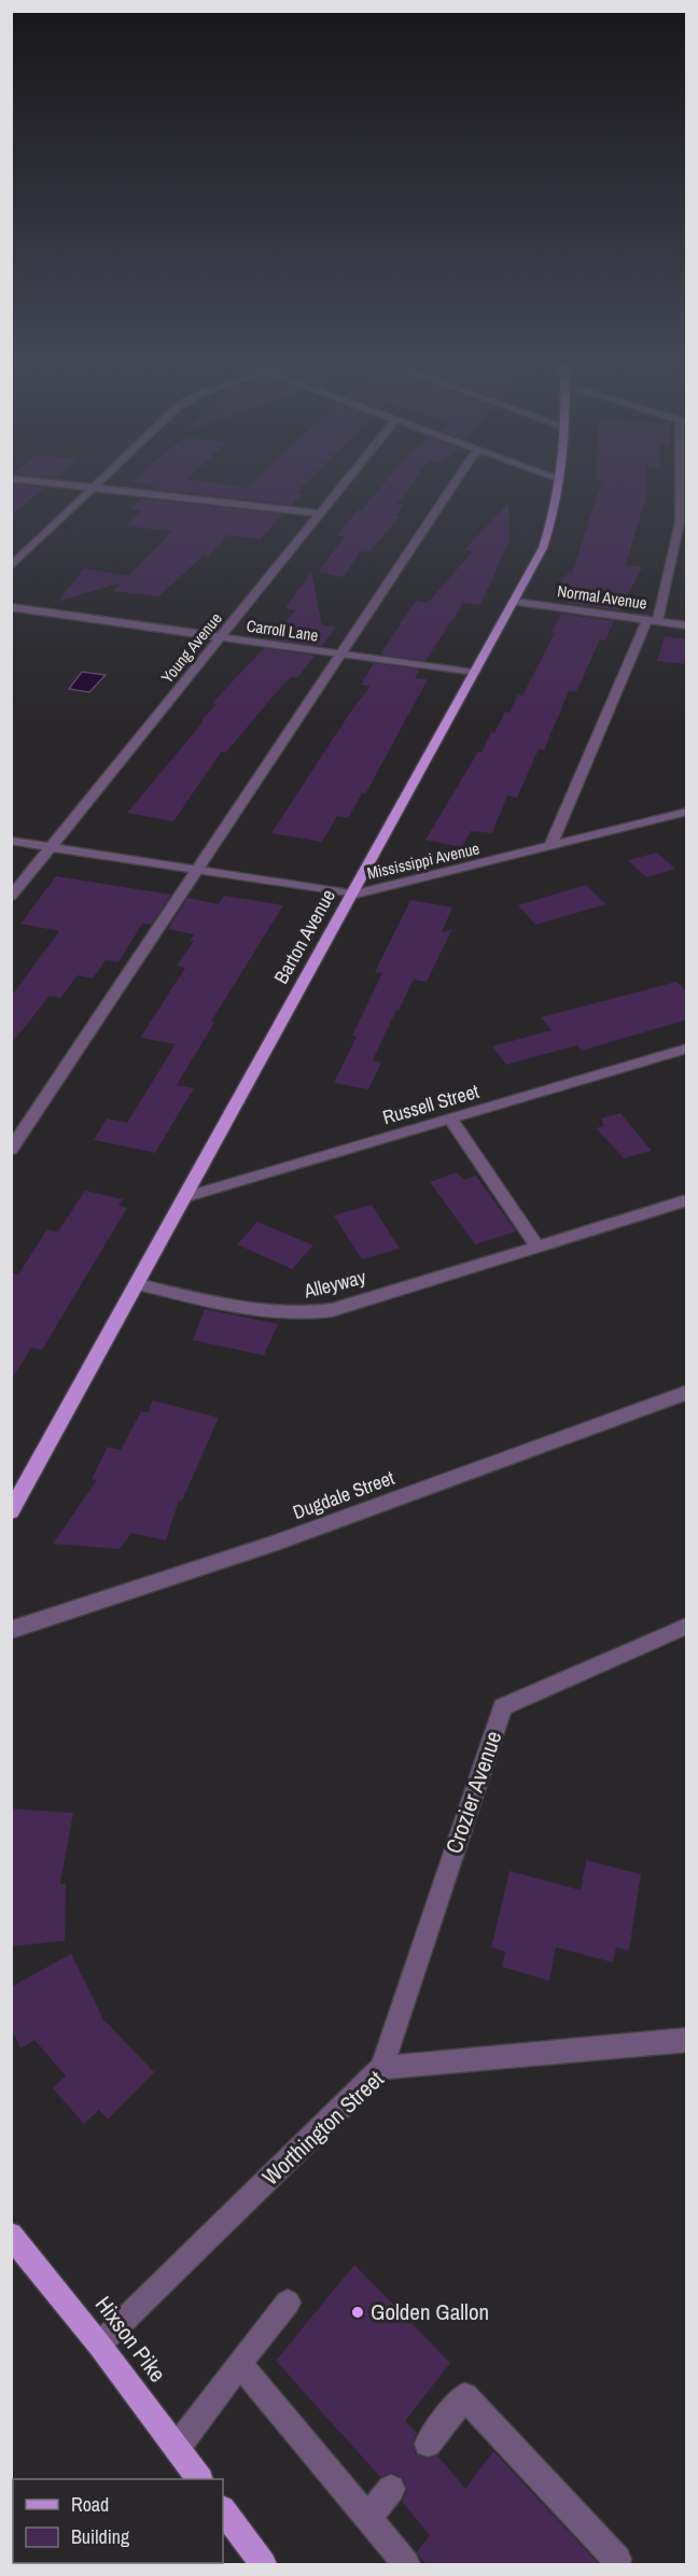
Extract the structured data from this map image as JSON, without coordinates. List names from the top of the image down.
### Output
{
  "streets": {
    "main road": ["Barton Avenue", "Hixson Pike"],
    "street": [
      "Normal Avenue",
      "Carroll Lane",
      "Young Avenue",
      "Mississippi Avenue",
      "Russell Street",
      "Alleyway",
      "Dugdale Street",
      "Crozier Avenue",
      "Worthington Street"
    ]
  },
  "crossings": [
    ["Normal Avenue", "Barton Avenue"],
    ["Carroll Lane", "Young Avenue"],
    ["Carroll Lane", "Barton Avenue"],
    ["Young Avenue", "Mississippi Avenue"],
    ["Mississippi Avenue", "Barton Avenue"],
    ["Barton Avenue", "Russell Street"],
    ["Barton Avenue", "Alleyway"],
    ["Crozier Avenue", "Worthington Street"],
    ["Worthington Street", "Hixson Pike"]
  ],
  "places": ["Golden Gallon"],
  "legend": ["Road", "Building"]
}
